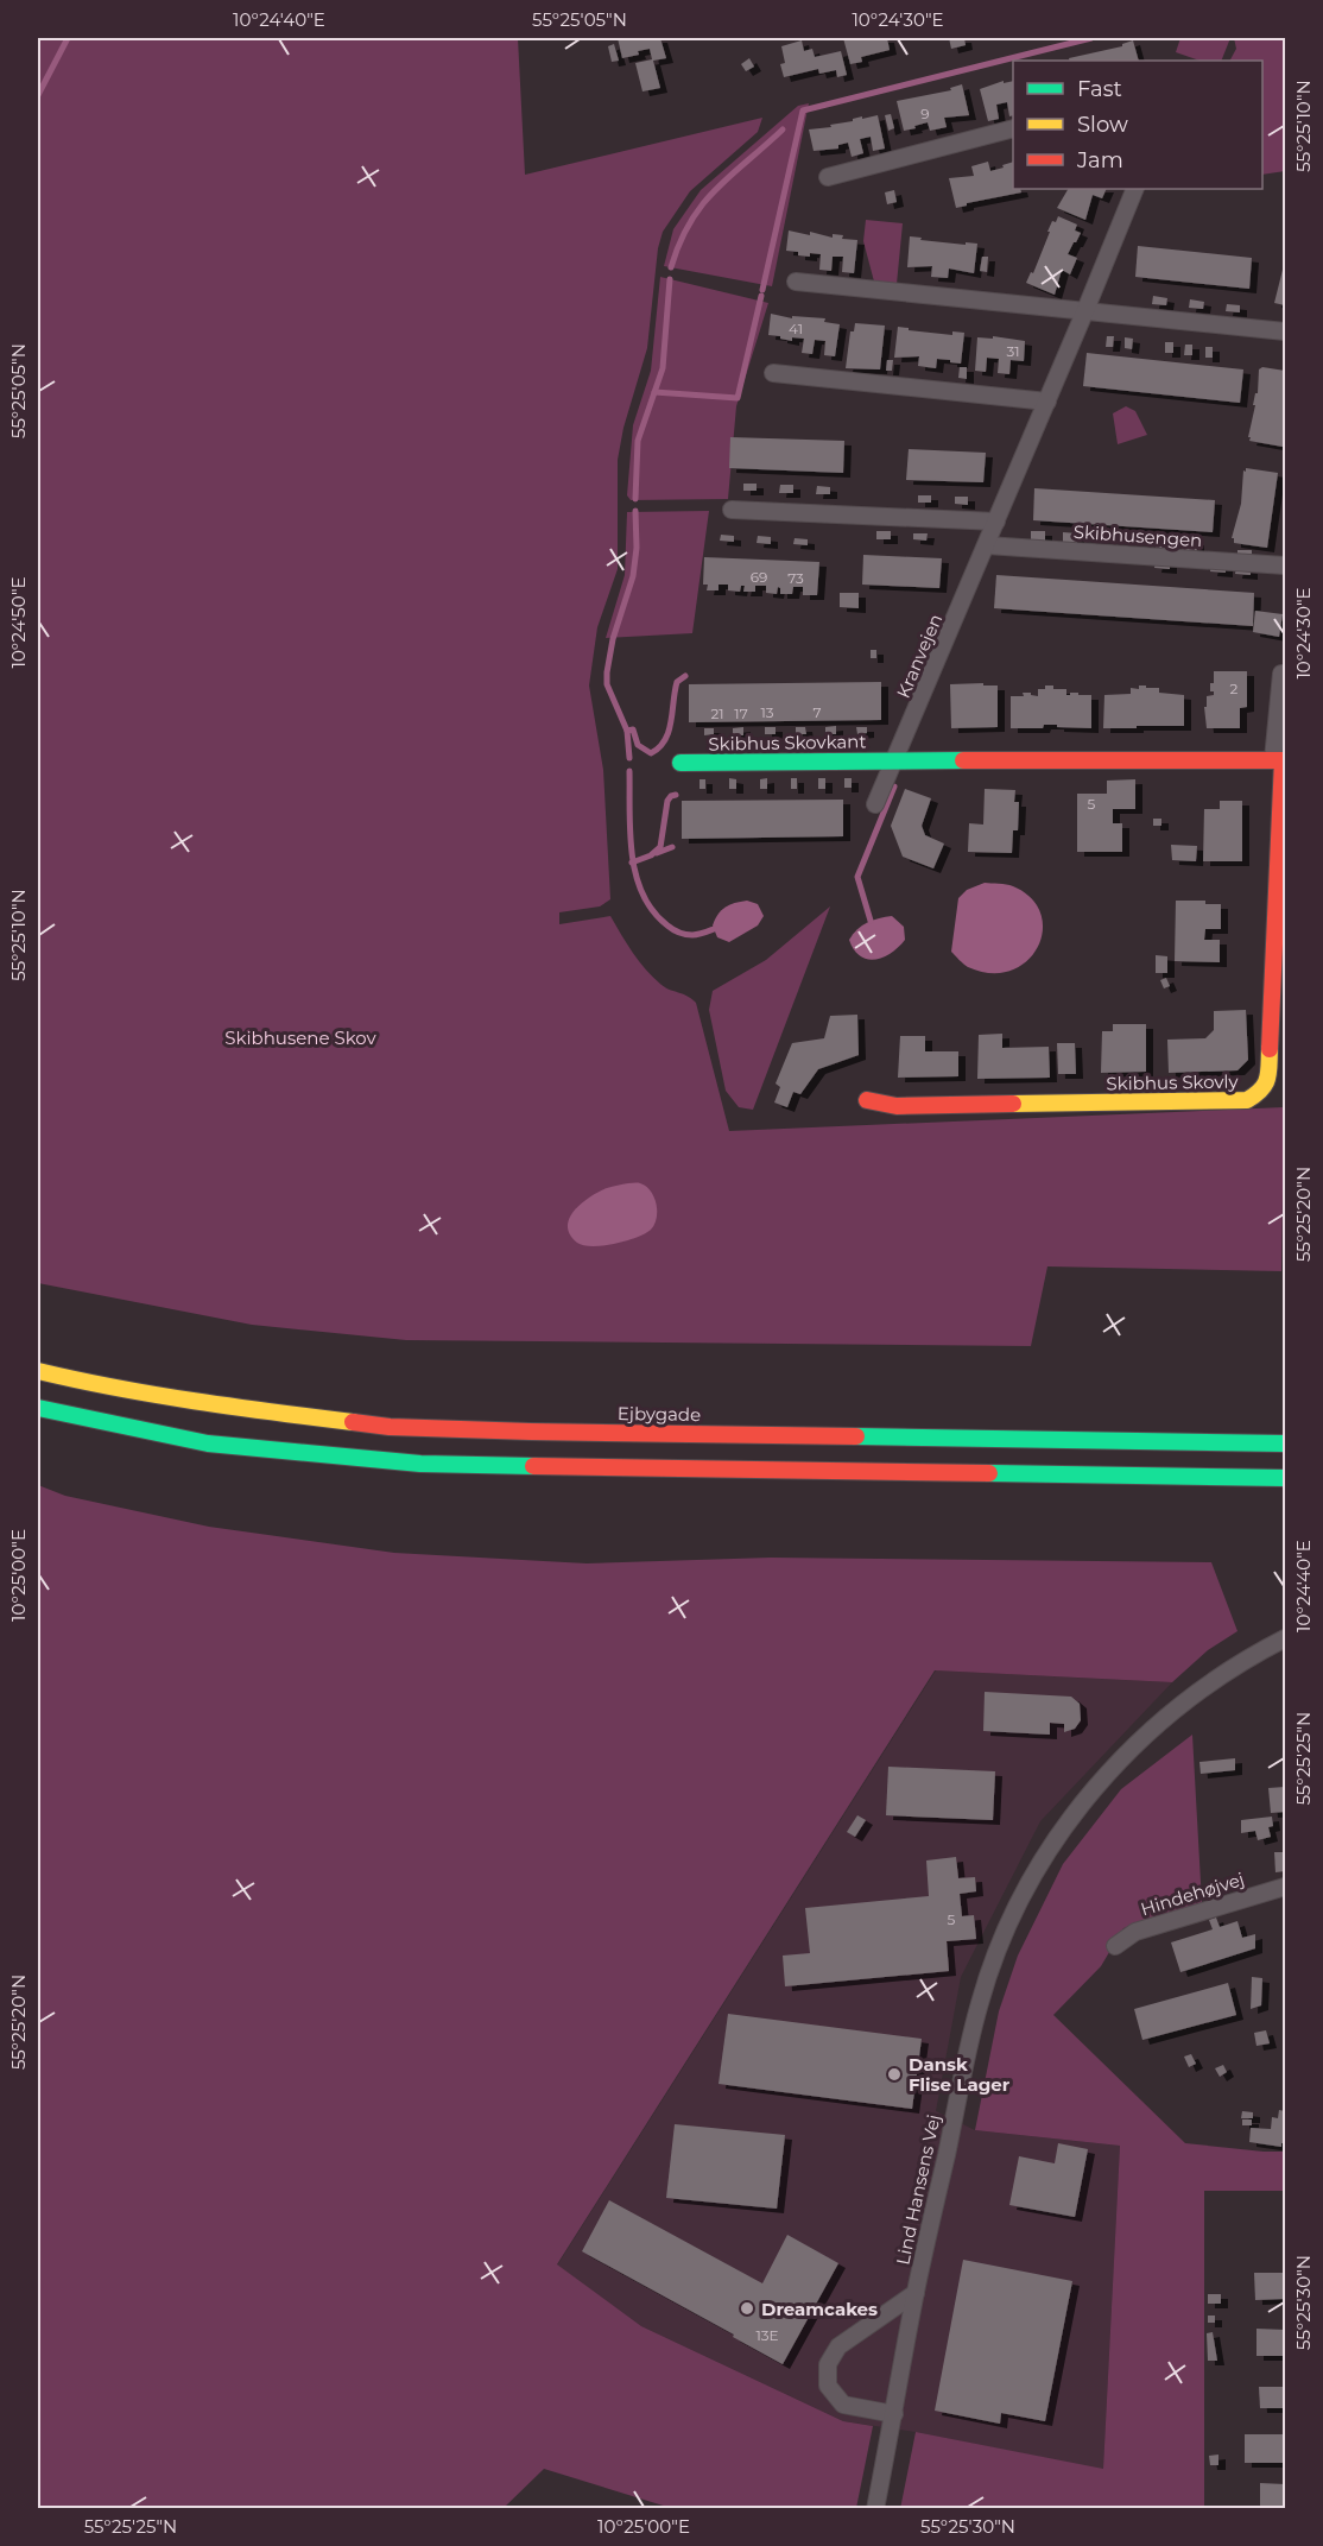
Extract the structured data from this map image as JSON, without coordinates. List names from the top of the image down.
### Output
{
  "streets": {
    "main road": ["Skibhus Skovkant", "Skibhus Skovly", "Ejbygade"],
    "street": [
      "Skibhusengen",
      "Kranvejen",
      "Hindehøjvej",
      "Lind Hansens Vej"
    ]
  },
  "crossings": [
    ["Skibhusengen", "Kranvejen"],
    ["Kranvejen", "Skibhus Skovkant"]
  ],
  "parks": ["Skibhusene Skov"],
  "places": ["Dansk Flise Lager", "Dreamcakes"],
  "house_numbers": [
    "9",
    "41",
    "31",
    "69",
    "73",
    "2",
    "13",
    "7",
    "21",
    "17",
    "5",
    "5",
    "13E"
  ],
  "legend": ["Fast", "Slow", "Jam"],
  "coordinates": [
    "10°24'40\"E",
    "55°25'05\"N",
    "10°24'30\"E",
    "55°25'10\"N",
    "10°24'50\"E",
    "55°25'20\"N",
    "10°25'00\"E",
    "55°25'25\"N",
    "55°25'30\"N"
  ]
}
